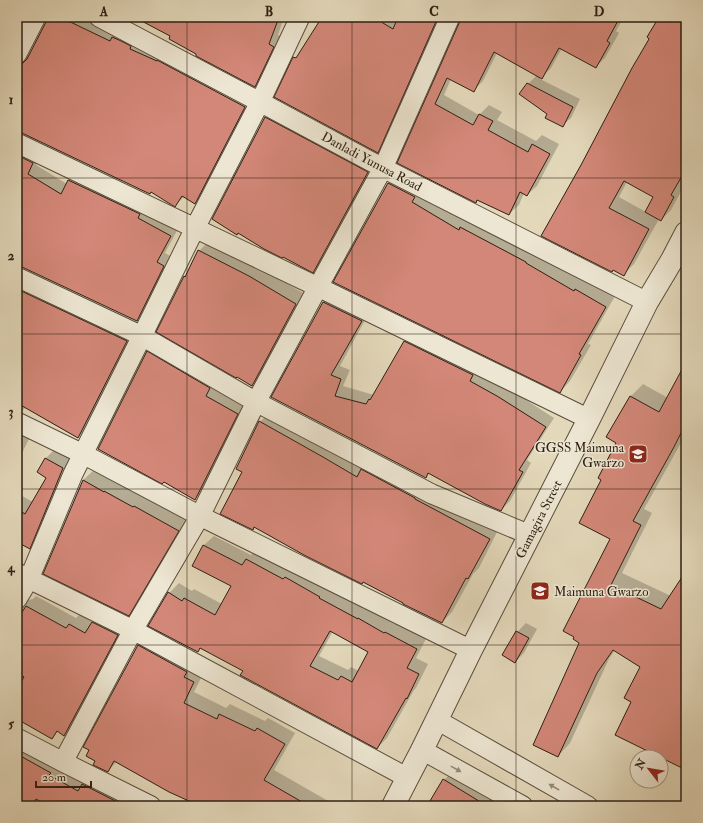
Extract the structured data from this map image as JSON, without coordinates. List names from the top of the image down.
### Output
{
  "streets": {
    "street": ["Danladi Yunusa Road", "Gamagira Street"]
  },
  "crossings": [
    ["Danladi Yunusa Road", "Gamagira Street"]
  ],
  "places": {
    "school or university": ["GGSS Maimuna Gwarzo", "Maimuna Gwarzo"]
  },
  "scale_bar": "20 m",
  "north": "top left",
  "grid": {
    "columns": [
      "A",
      "B",
      "C",
      "D"
    ],
    "rows": [
      "1",
      "2",
      "3",
      "4",
      "5"
    ]
  }
}
